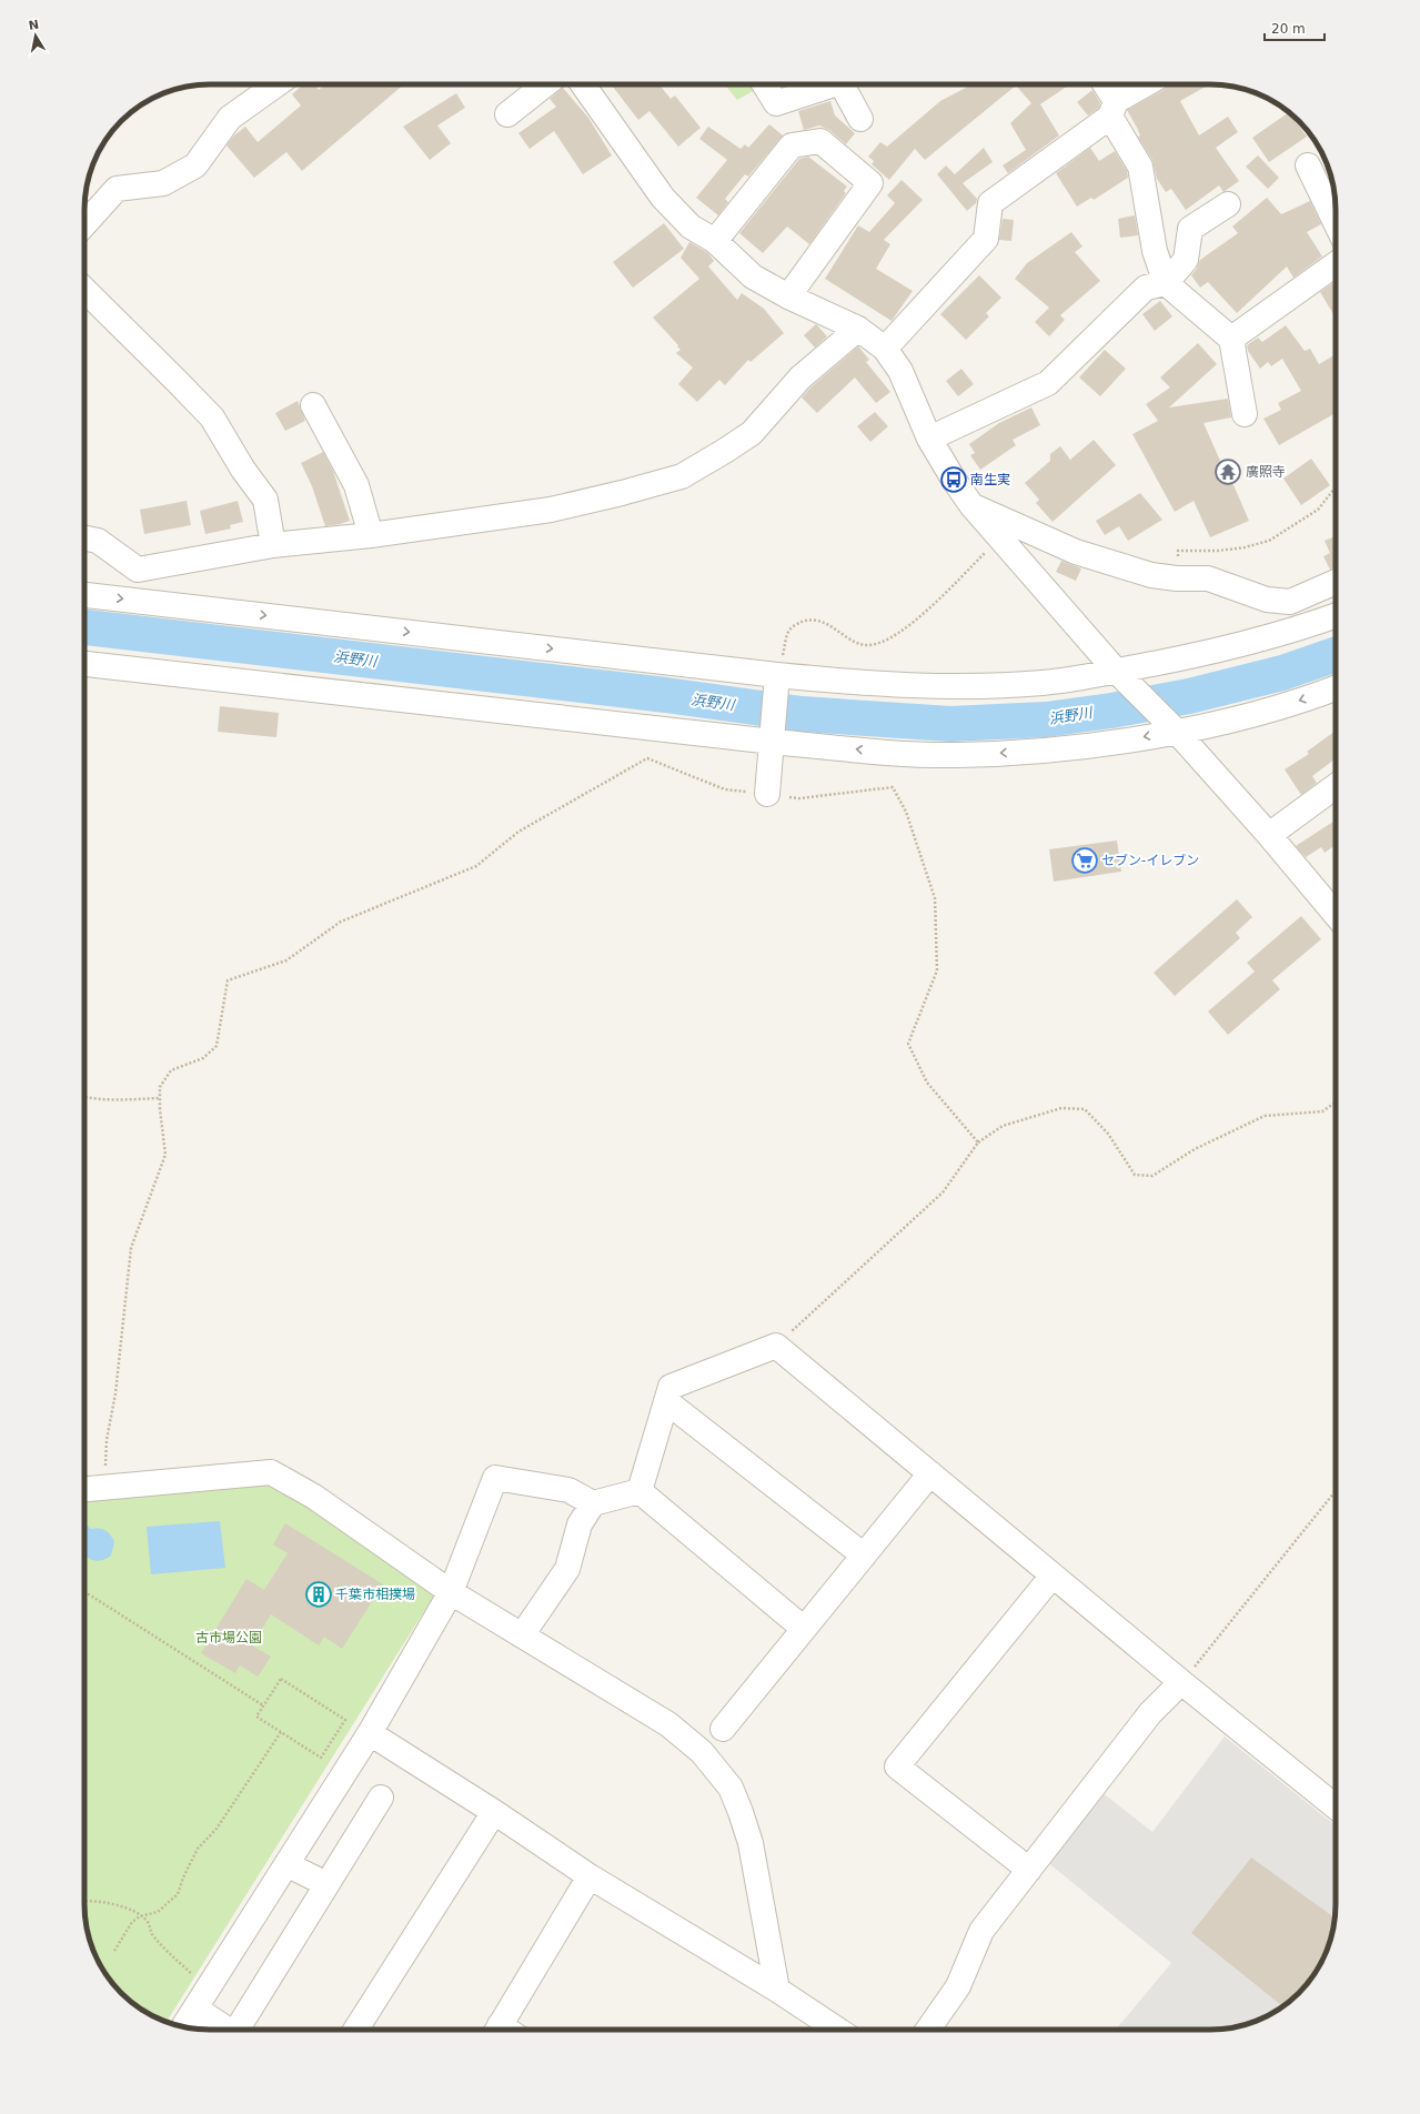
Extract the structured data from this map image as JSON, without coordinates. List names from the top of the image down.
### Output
{
  "water": ["浜野川"],
  "parks": ["古市場公園"],
  "places": {
    "temple": ["廣照寺"],
    "bus stop": ["南生実"],
    "supermarket": ["セブン-イレブン"],
    "building": ["千葉市相撲場"]
  },
  "scale_bar": "20 m",
  "north": "top"
}
